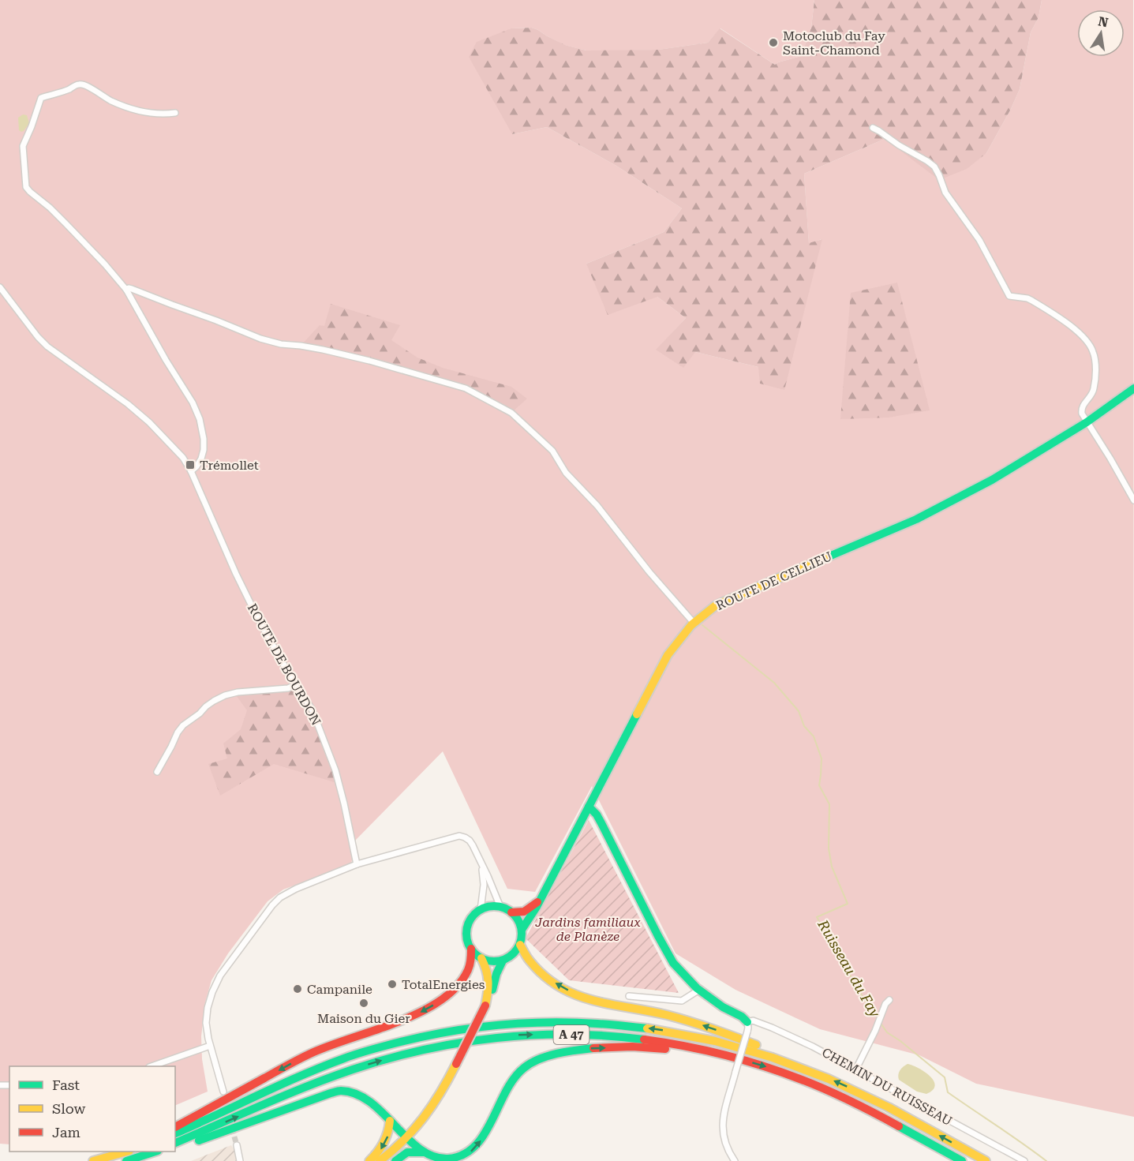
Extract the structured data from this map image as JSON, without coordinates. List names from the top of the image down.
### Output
{
  "streets": {
    "main road": ["ROUTE DE CELLIEU", "A 47"],
    "street": ["ROUTE DE BOURDON", "CHEMIN DU RUISSEAU"]
  },
  "water": ["Ruisseau du Fay"],
  "parks": ["Jardins familiaux de Planèze"],
  "places": {
    "other": [
      "Motoclub du Fay Saint-Chamond",
      "TotalEnergies",
      "Campanile",
      "Maison du Gier"
    ],
    "transit": ["Trémollet"]
  },
  "legend": ["Fast", "Slow", "Jam"],
  "north": "top"
}
